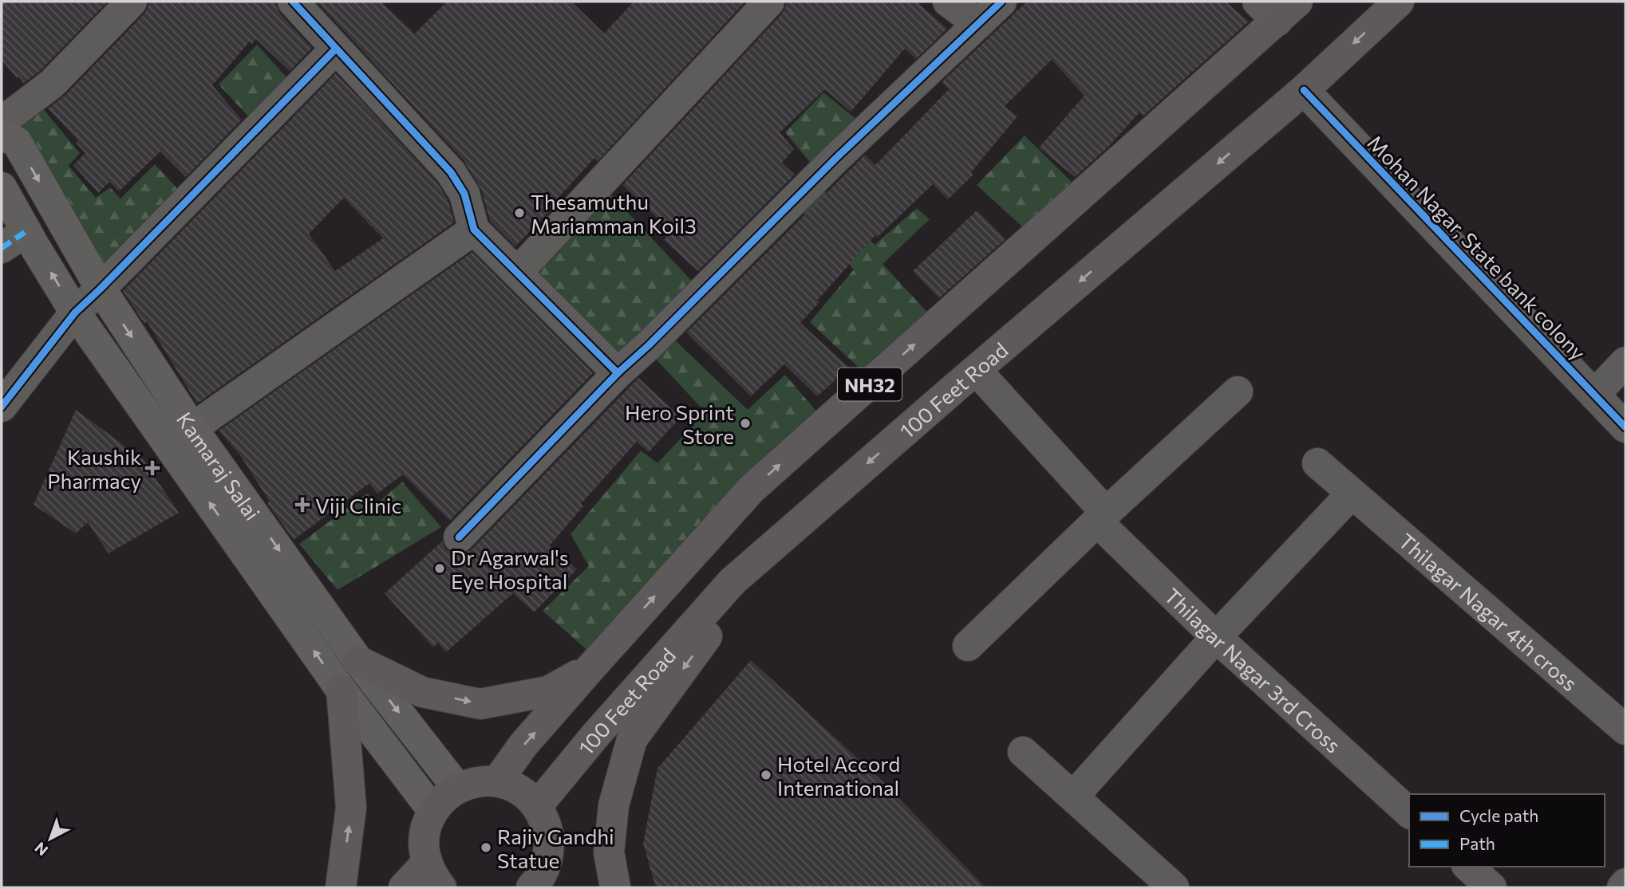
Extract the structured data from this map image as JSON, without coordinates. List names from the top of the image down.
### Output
{
  "streets": {
    "highway": ["NH32", "100 Feet Road"],
    "main road": ["Kamaraj Salai"],
    "street": ["Mohan Nagar, State bank colony", "Thilagar Nagar 4th cross", "Thilagar Nagar 3rd Cross"]
  },
  "crossings": [
    ["Mohan Nagar, State bank colony", "100 Feet Road"],
    ["100 Feet Road", "Thilagar Nagar 3rd Cross"]
  ],
  "places": {
    "other": [
      "Thesamuthu Mariamman Koil3",
      "Hero Sprint Store",
      "Dr Agarwal's Eye Hospital",
      "Hotel Accord International",
      "Rajiv Gandhi Statue"
    ],
    "health": ["Kaushik Pharmacy", "Viji Clinic"]
  },
  "legend": ["Cycle path", "Path"],
  "north": "bottom left"
}
